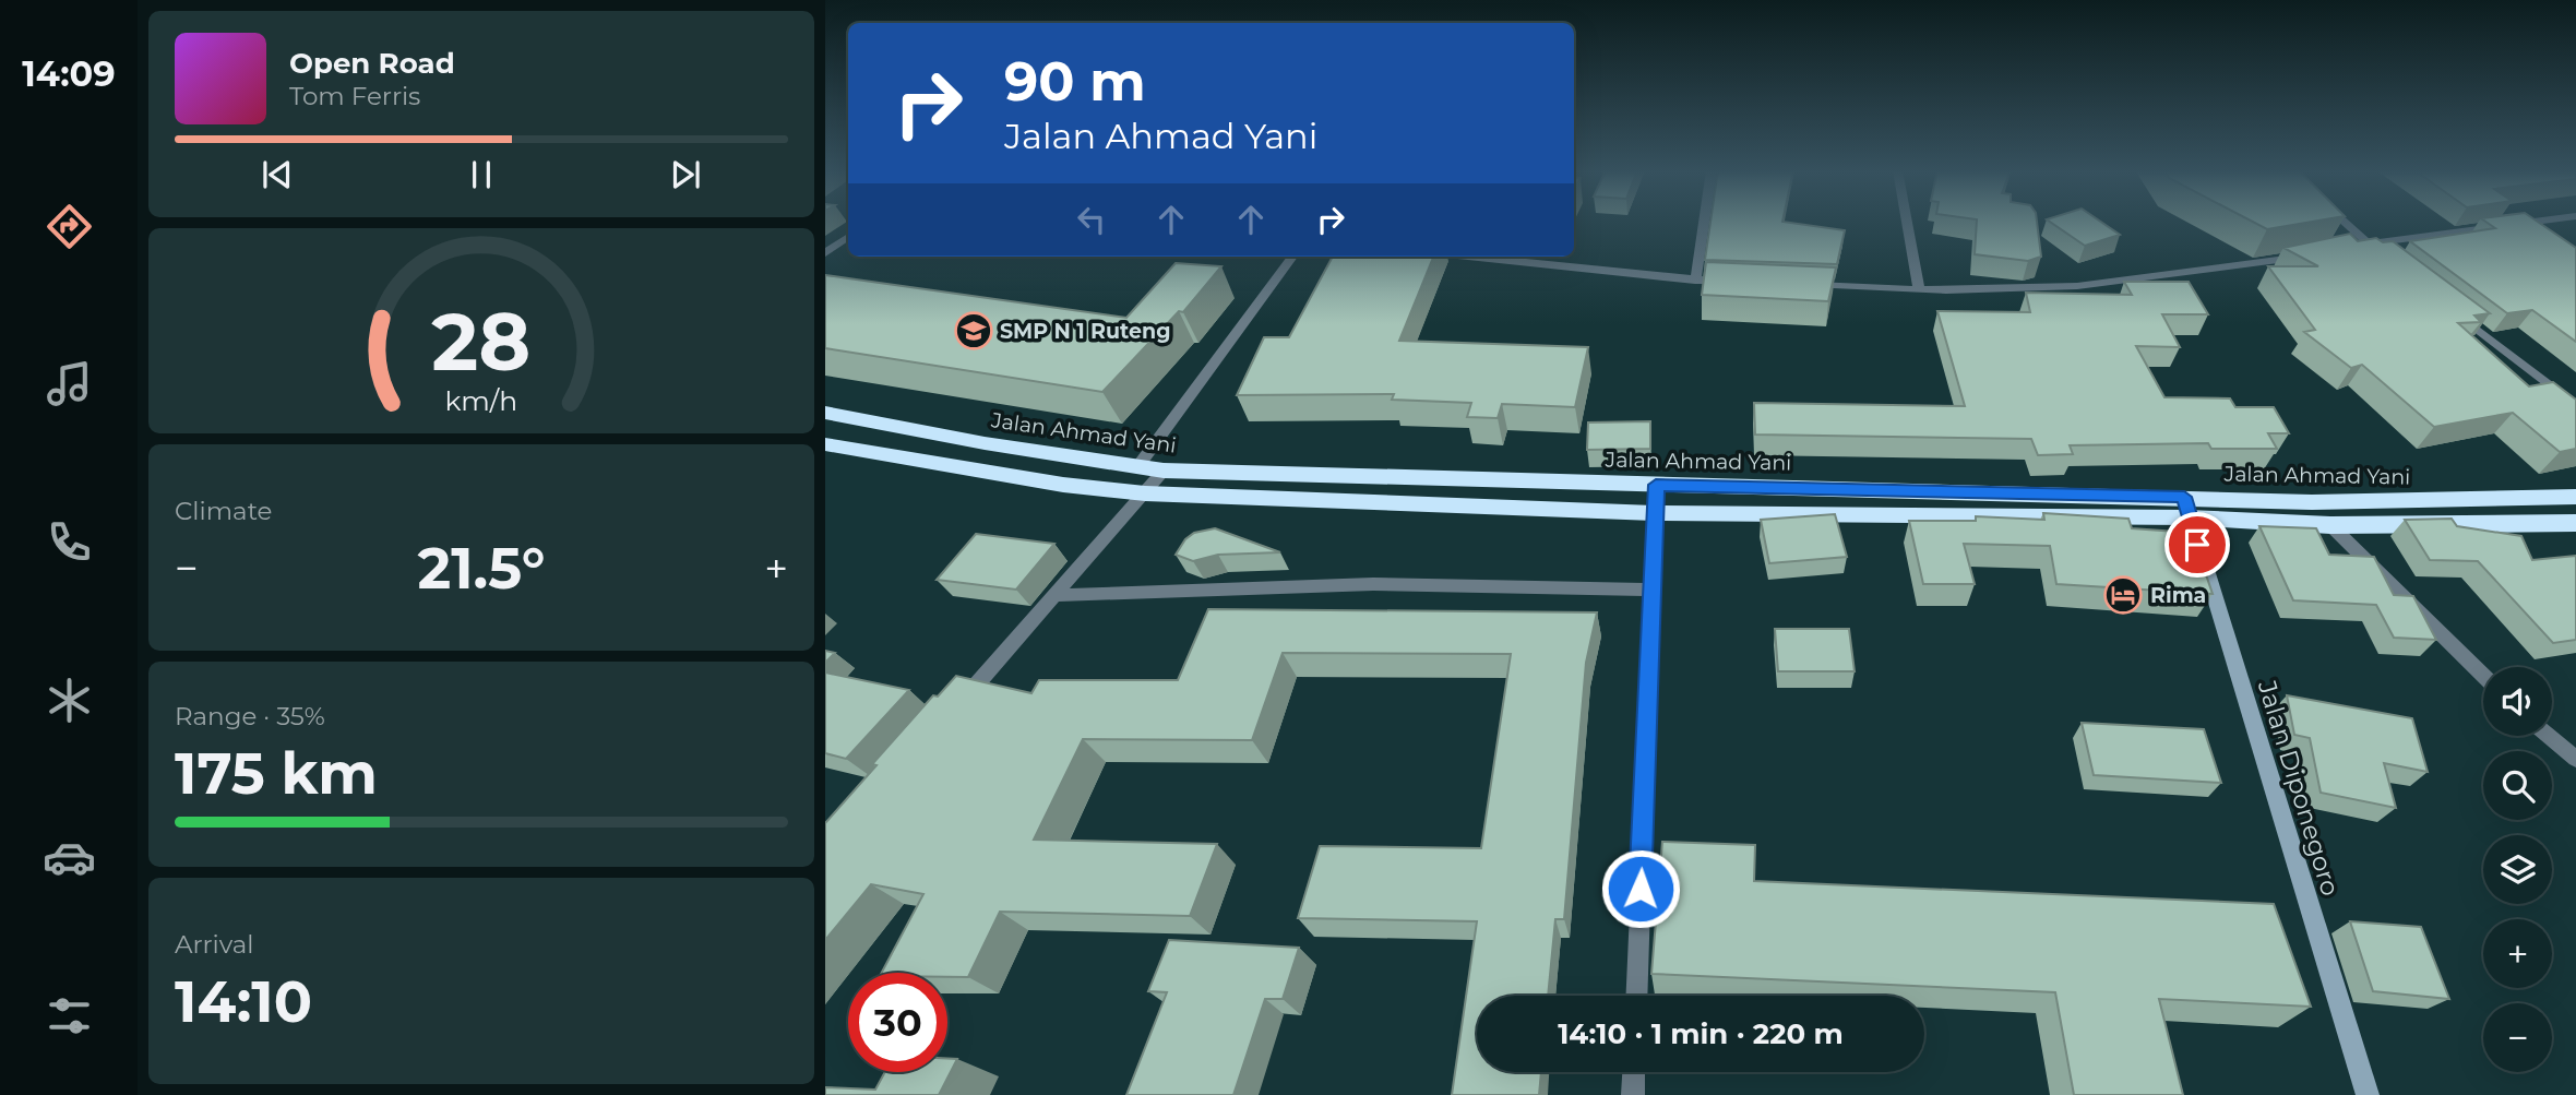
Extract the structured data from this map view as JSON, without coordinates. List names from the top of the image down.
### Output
{
  "streets": {
    "highway": ["Jalan Ahmad Yani"],
    "street": ["Jalan Diponegoro"]
  },
  "crossings": [
    ["Jalan Ahmad Yani", "Jalan Diponegoro"]
  ],
  "places": {
    "school or university": ["SMP N 1 Ruteng"],
    "hotel": ["Rima"]
  },
  "page": {
    "tabs": "14:09",
    "turn": ["90 m", "Jalan Ahmad Yani"],
    "song": ["Open Road", "Tom Ferris"],
    "tile": [
      "Climate",
      ["Range · 35%", "175 km"],
      ["Arrival", "14:10"]
    ],
    "heat": ["−", "21.5°", "+"],
    "map_buttons": ["+", "−"],
    "limit": "30",
    "trip": "14:10 · 1 min · 220 m",
    "gauge": ["28", "km/h"]
  }
}
